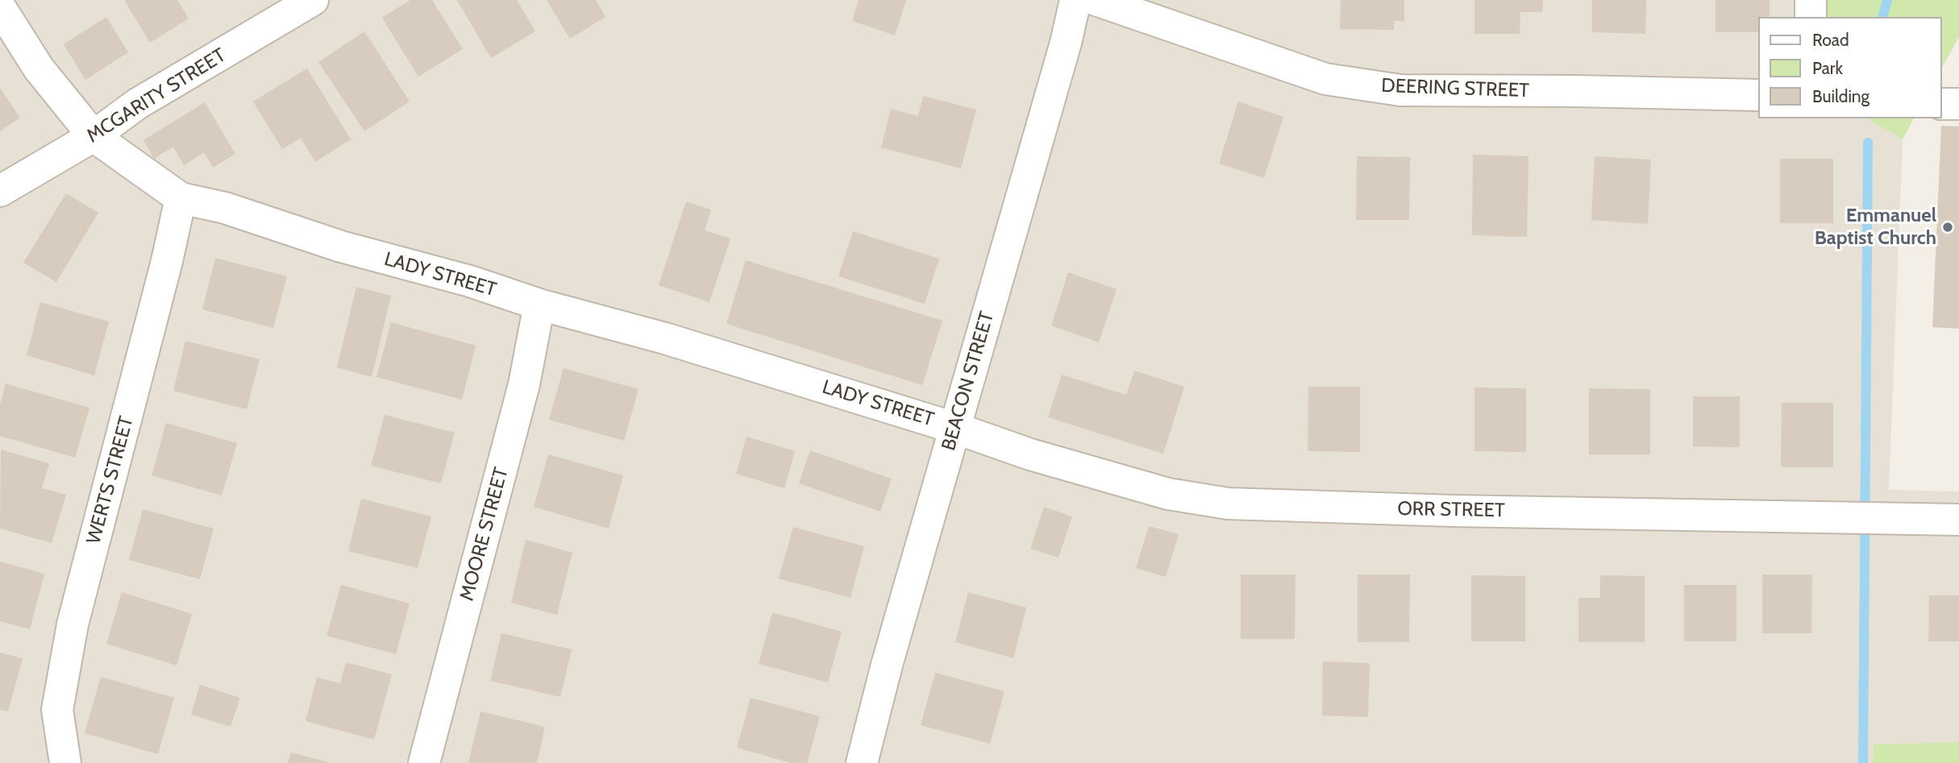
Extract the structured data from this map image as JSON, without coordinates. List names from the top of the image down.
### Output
{
  "streets": {
    "street": [
      "DEERING STREET",
      "MCGARITY STREET",
      "LADY STREET",
      "BEACON STREET",
      "WERTS STREET",
      "ORR STREET",
      "MOORE STREET"
    ]
  },
  "crossings": [
    ["MCGARITY STREET", "LADY STREET"],
    ["LADY STREET", "BEACON STREET"],
    ["LADY STREET", "WERTS STREET"],
    ["LADY STREET", "ORR STREET"],
    ["LADY STREET", "MOORE STREET"],
    ["BEACON STREET", "ORR STREET"]
  ],
  "places": ["Emmanuel Baptist Church"],
  "legend": ["Road", "Park", "Building"]
}
